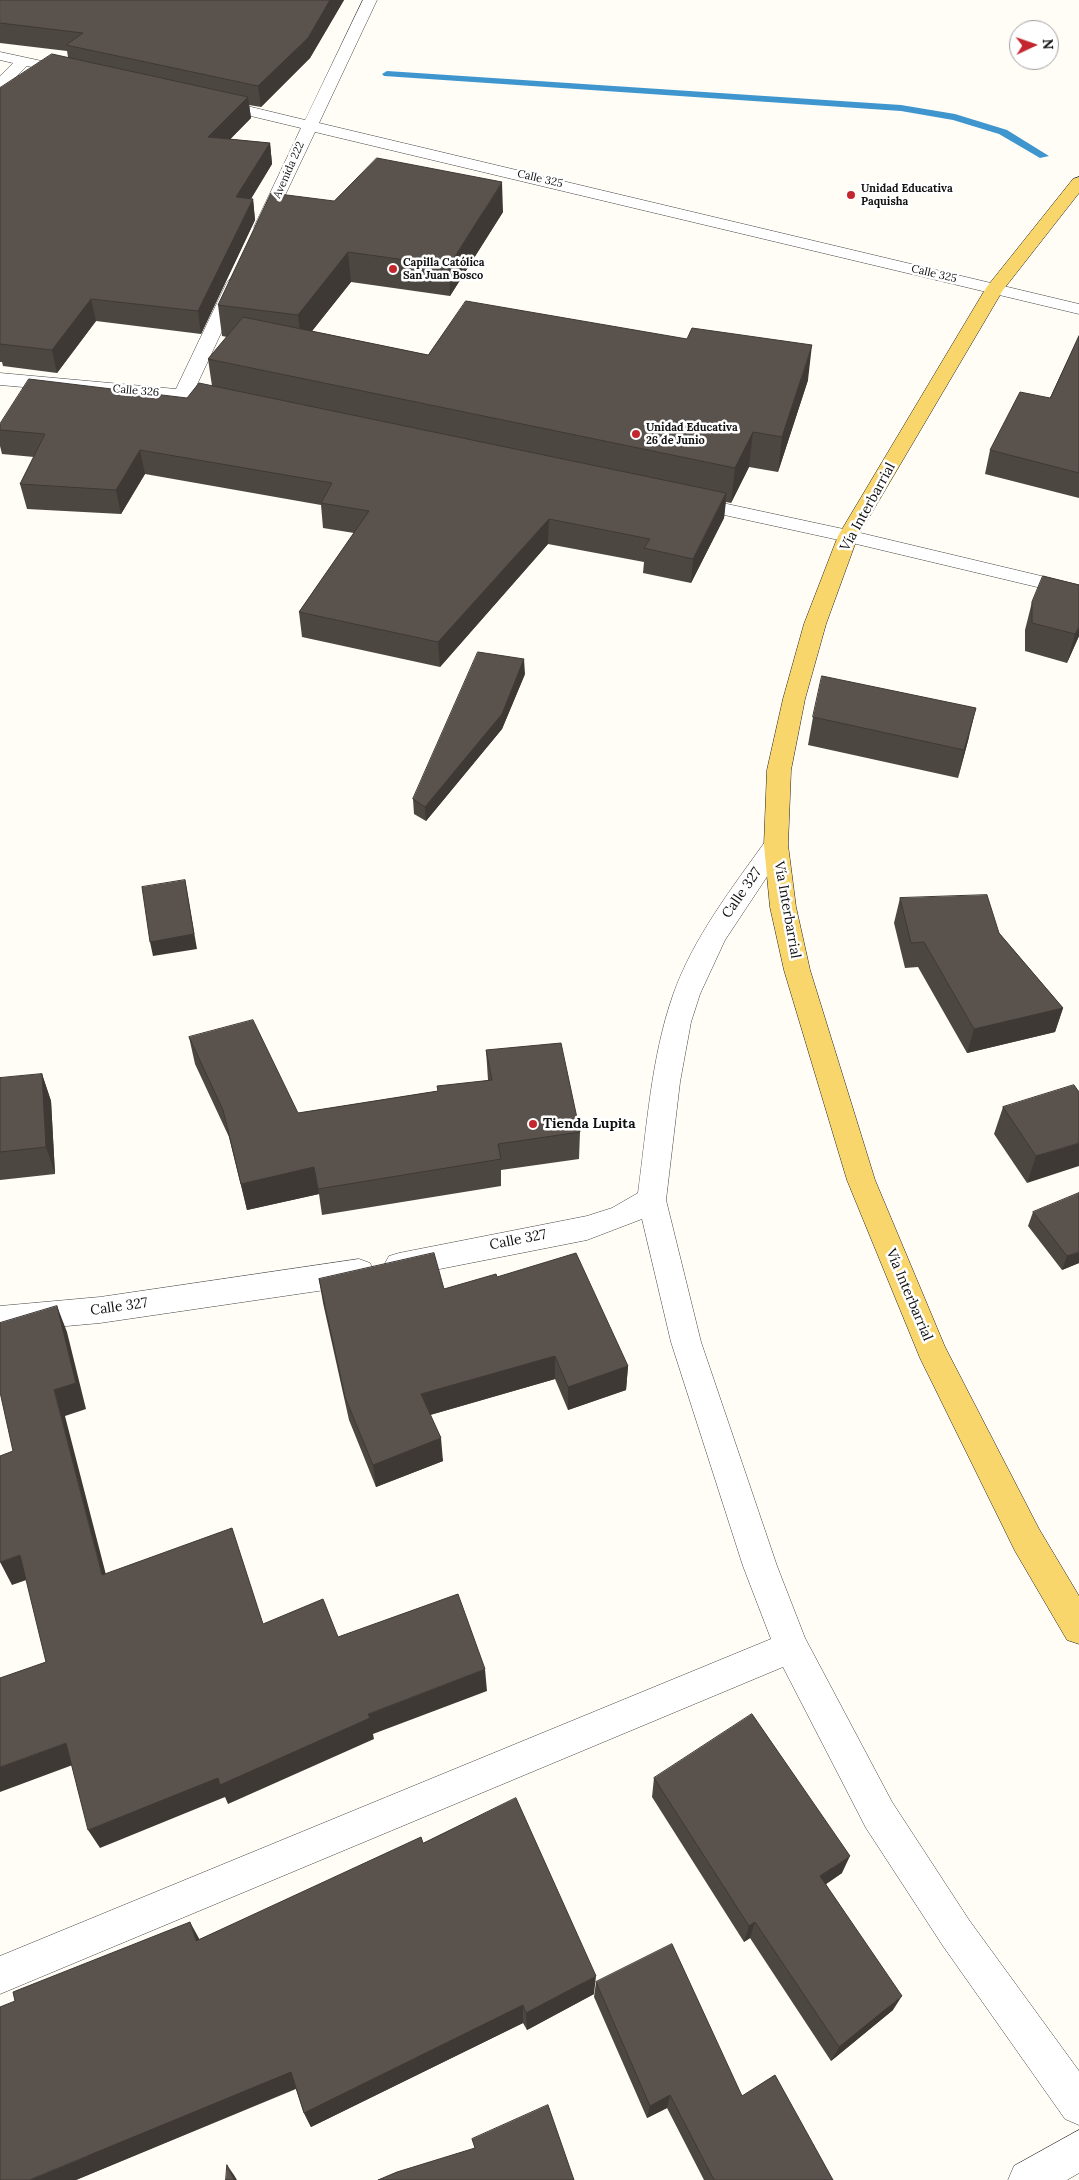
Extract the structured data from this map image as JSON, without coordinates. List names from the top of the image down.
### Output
{
  "streets": {
    "main road": ["Vía Interbarrial"],
    "street": [
      "Avenida 222",
      "Calle 325",
      "Calle 326",
      "Calle 327"
    ]
  },
  "crossings": [
    ["Avenida 222", "Calle 325"],
    ["Calle 325", "Vía Interbarrial"],
    ["Vía Interbarrial", "Calle 327"]
  ],
  "places": [
    "Unidad Educativa Paquisha",
    "Capilla Católica San Juan Bosco",
    "Unidad Educativa 26 de Junio",
    "Tienda Lupita"
  ],
  "north": "right"
}
